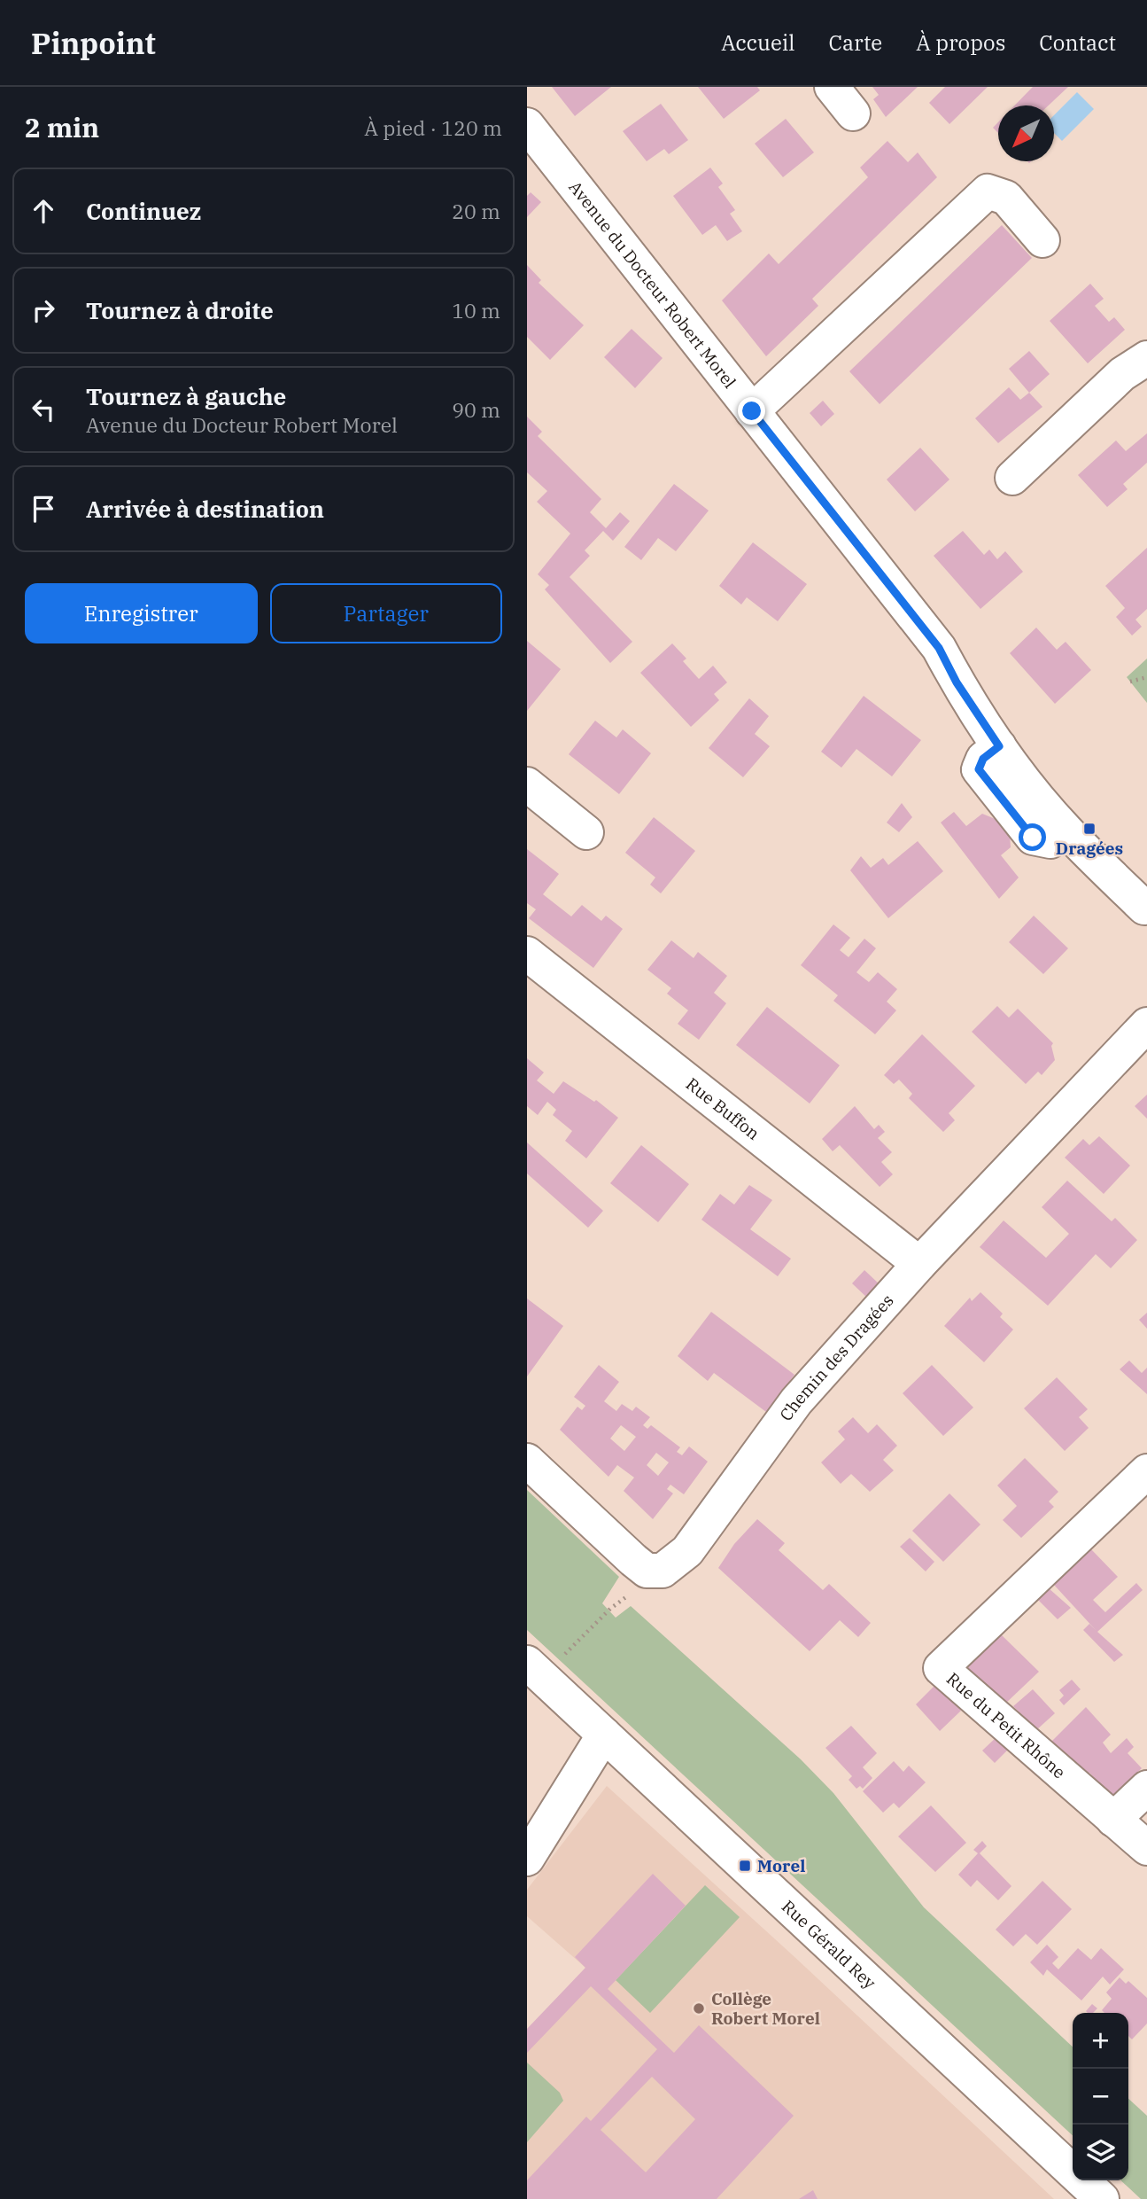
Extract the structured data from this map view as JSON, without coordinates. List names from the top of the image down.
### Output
{
  "streets": {
    "street": [
      "Avenue du Docteur Robert Morel",
      "Rue Buffon",
      "Chemin des Dragées",
      "Rue du Petit Rhône",
      "Rue Gérald Rey"
    ]
  },
  "crossings": [
    ["Rue Buffon", "Chemin des Dragées"]
  ],
  "places": {
    "transit": ["Dragées", "Morel"],
    "other": ["Collège Robert Morel"]
  },
  "north": "bottom left",
  "page": {
    "header": "Pinpoint",
    "nav": [
      "Accueil",
      "Carte",
      "À propos",
      "Contact"
    ],
    "heading": ["2 min", "À pied · 120 m"],
    "list": [
      ["Continuez", "20 m"],
      ["Tournez à droite", "10 m"],
      ["Tournez à gauche", "Avenue du Docteur Robert Morel", "90 m"],
      "Arrivée à destination"
    ],
    "buttons": ["Enregistrer", "Partager"],
    "map_buttons": ["+", "−"]
  }
}
